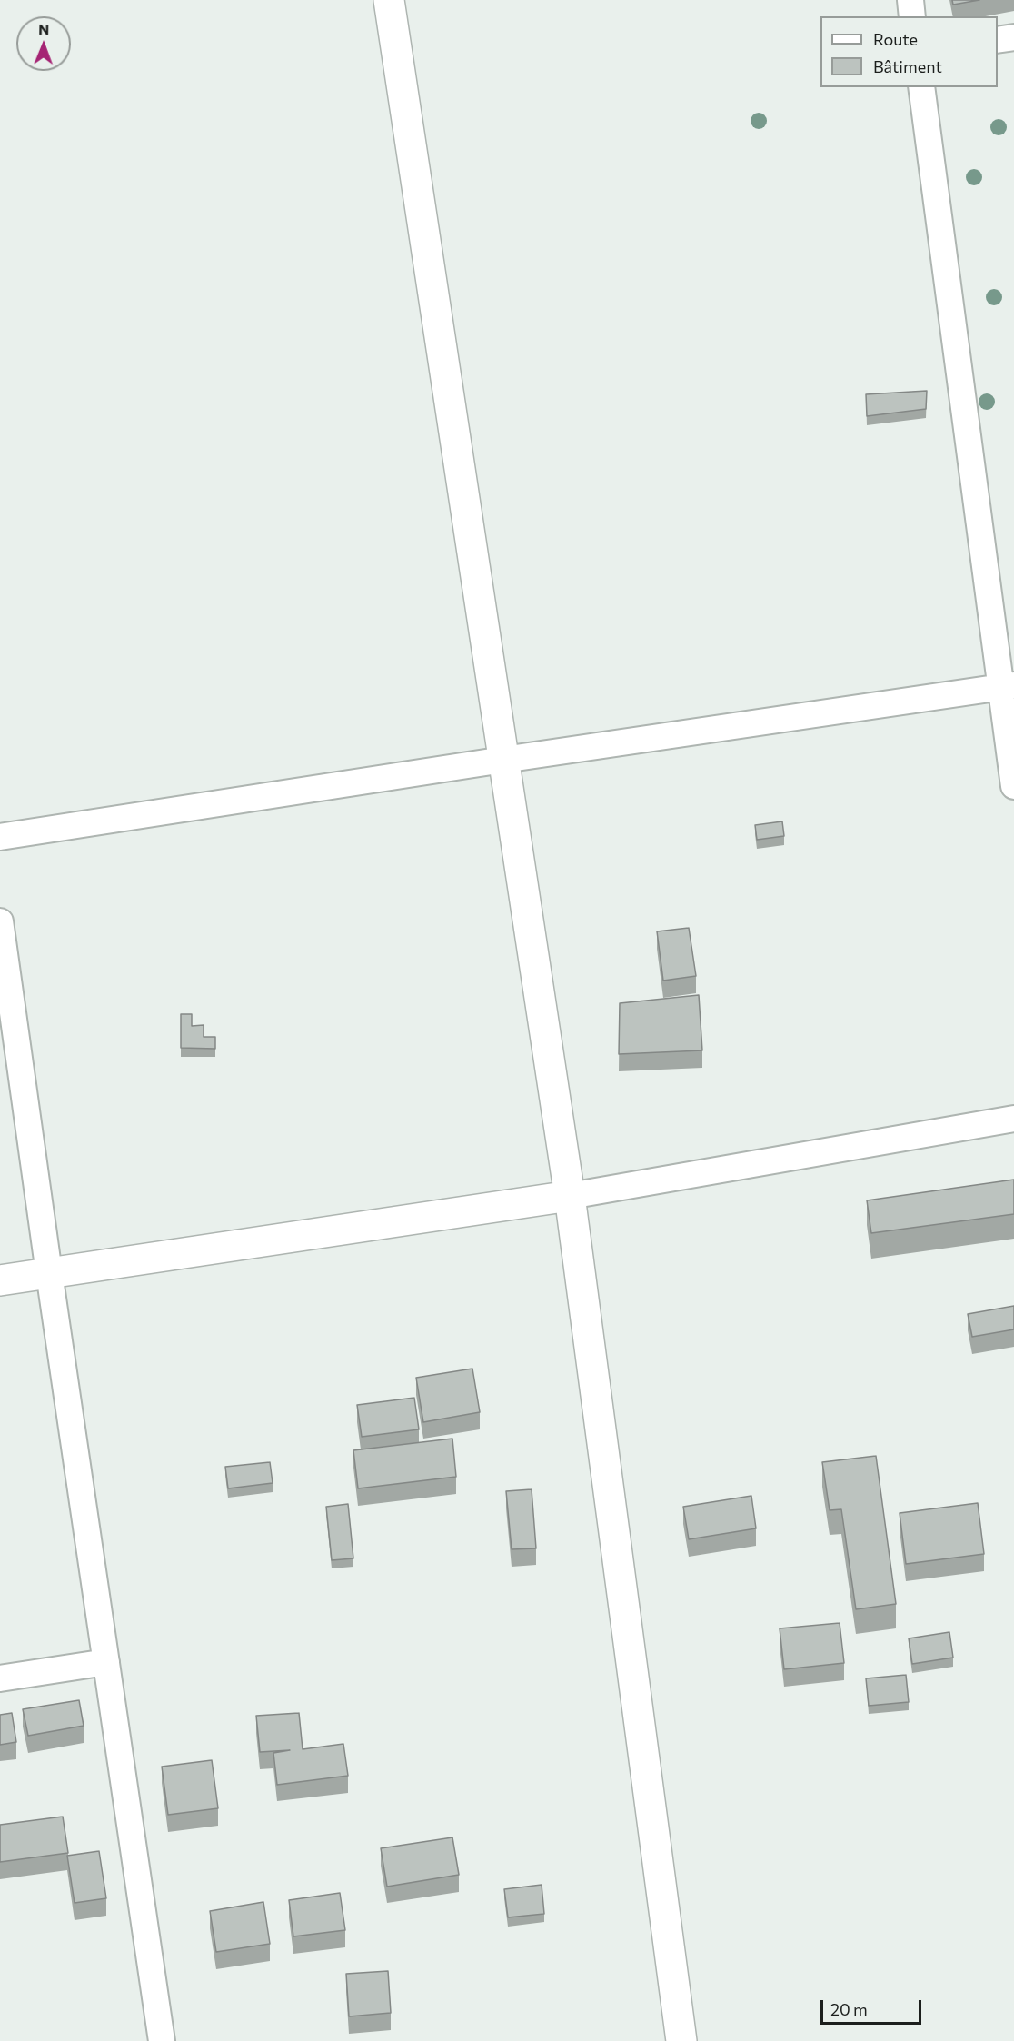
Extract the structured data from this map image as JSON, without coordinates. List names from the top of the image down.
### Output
{
  "legend": ["Route", "Bâtiment"],
  "scale_bar": "20 m",
  "north": "top"
}
